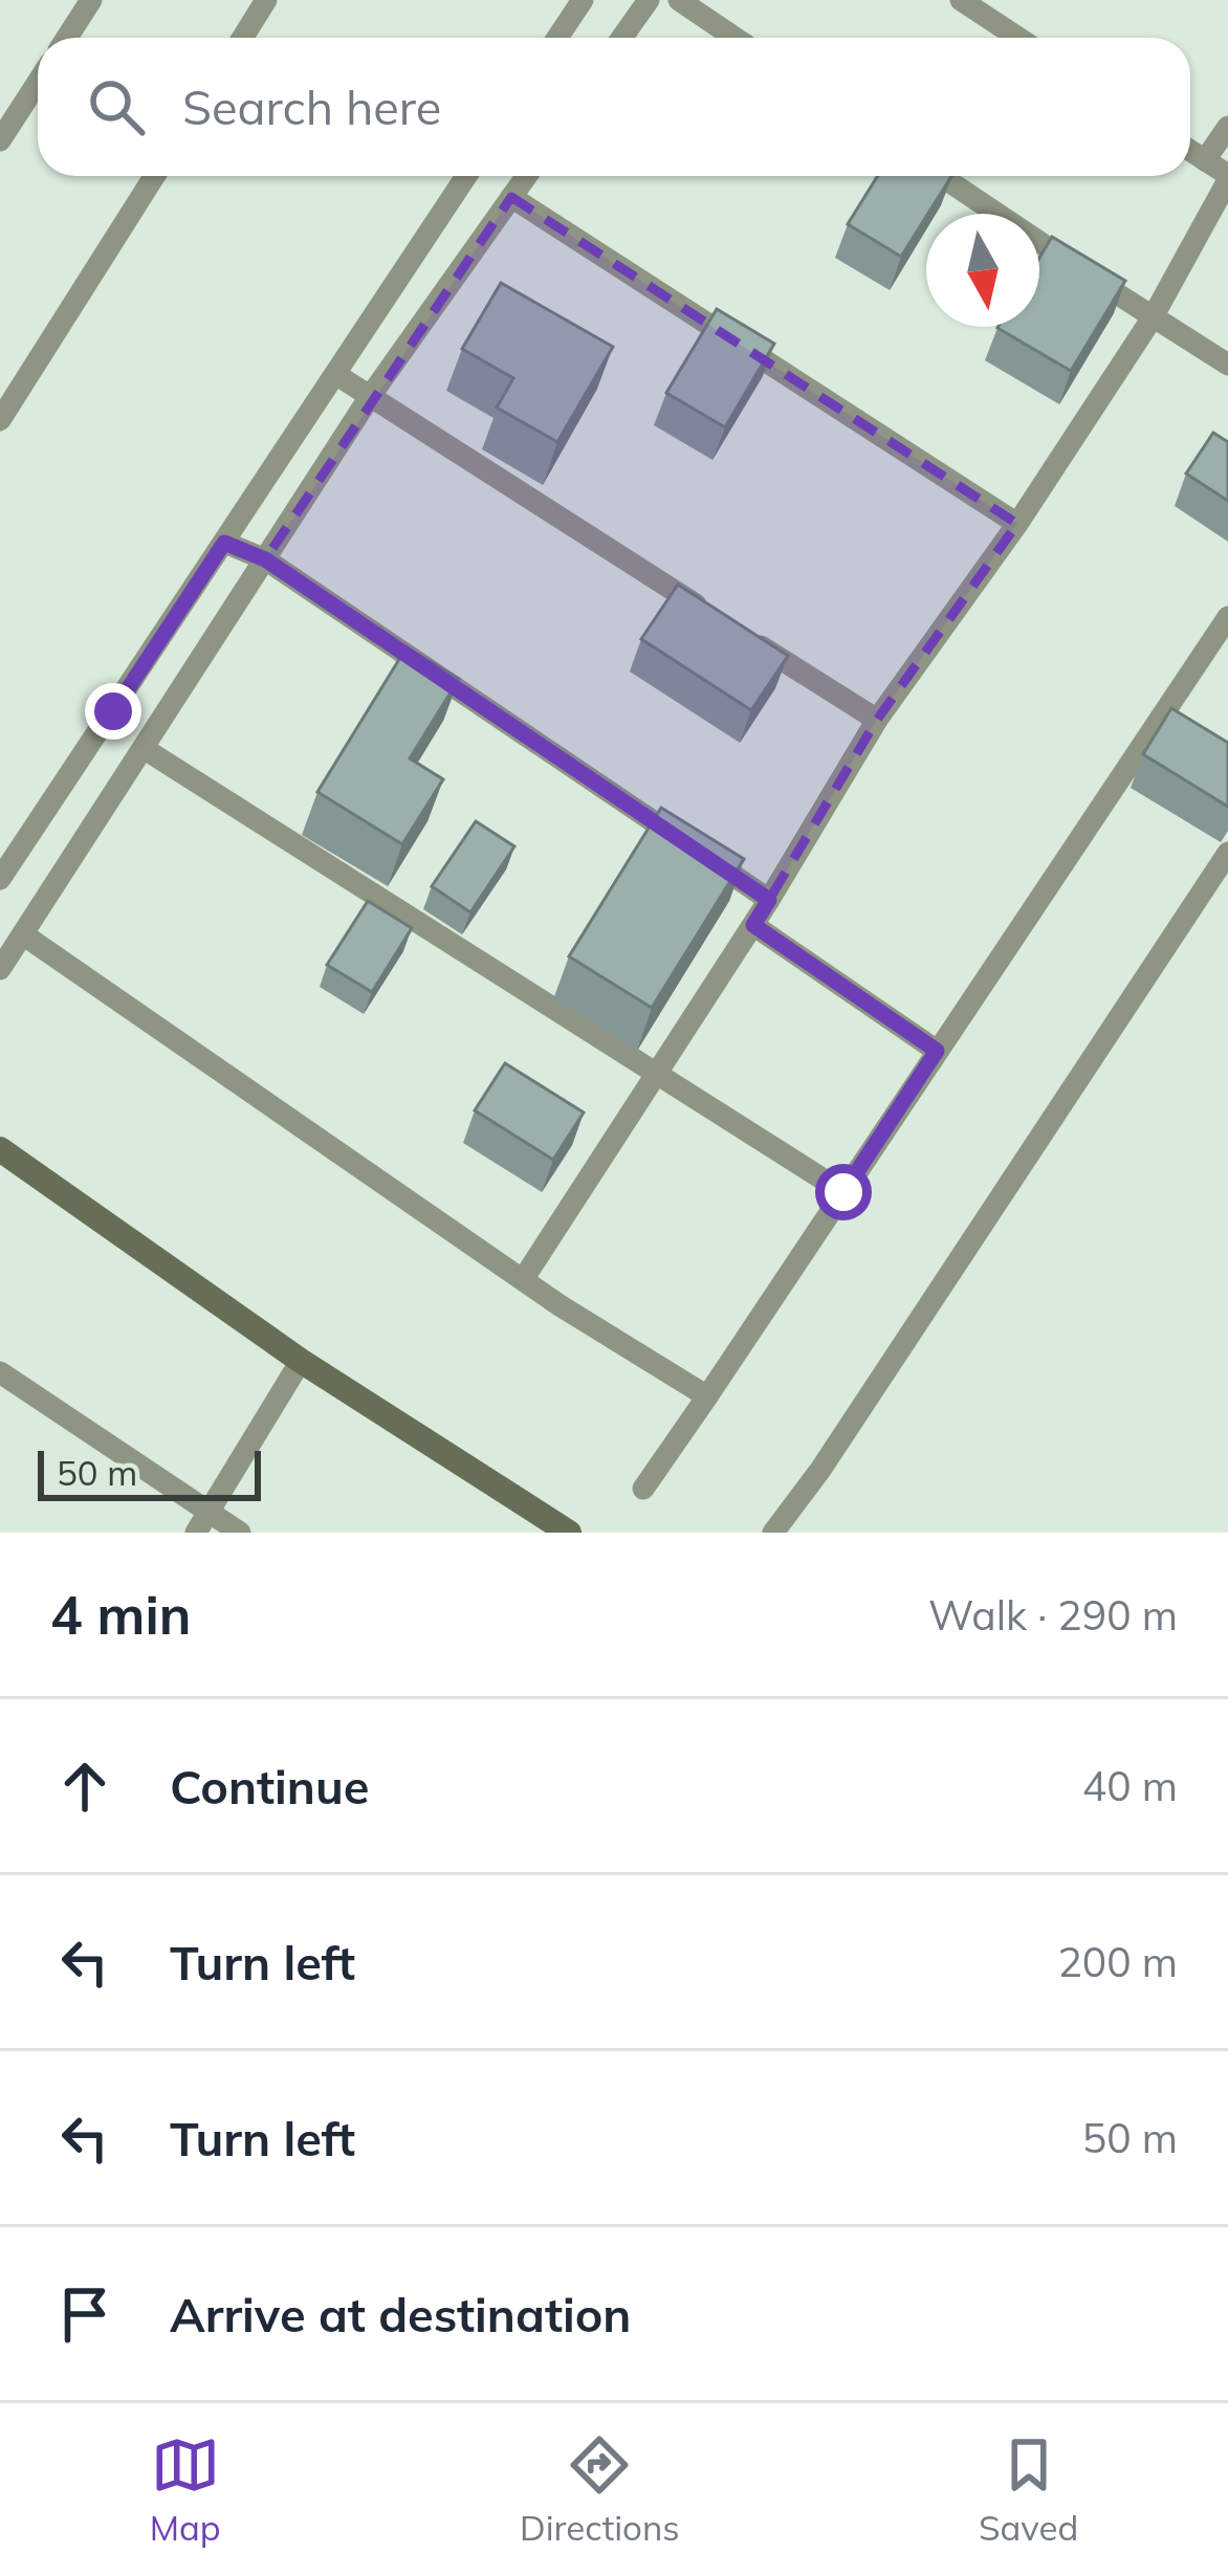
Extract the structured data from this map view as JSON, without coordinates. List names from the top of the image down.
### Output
{
  "scale_bar": "50 m",
  "north": "bottom",
  "page": {
    "search": "Search here",
    "scale": "50 m",
    "heading": ["4 min", "Walk · 290 m"],
    "list": [
      ["Continue", "40 m"],
      ["Turn left", "200 m"],
      ["Turn left", "50 m"],
      "Arrive at destination"
    ],
    "nav": ["Map", "Directions", "Saved"]
  }
}
